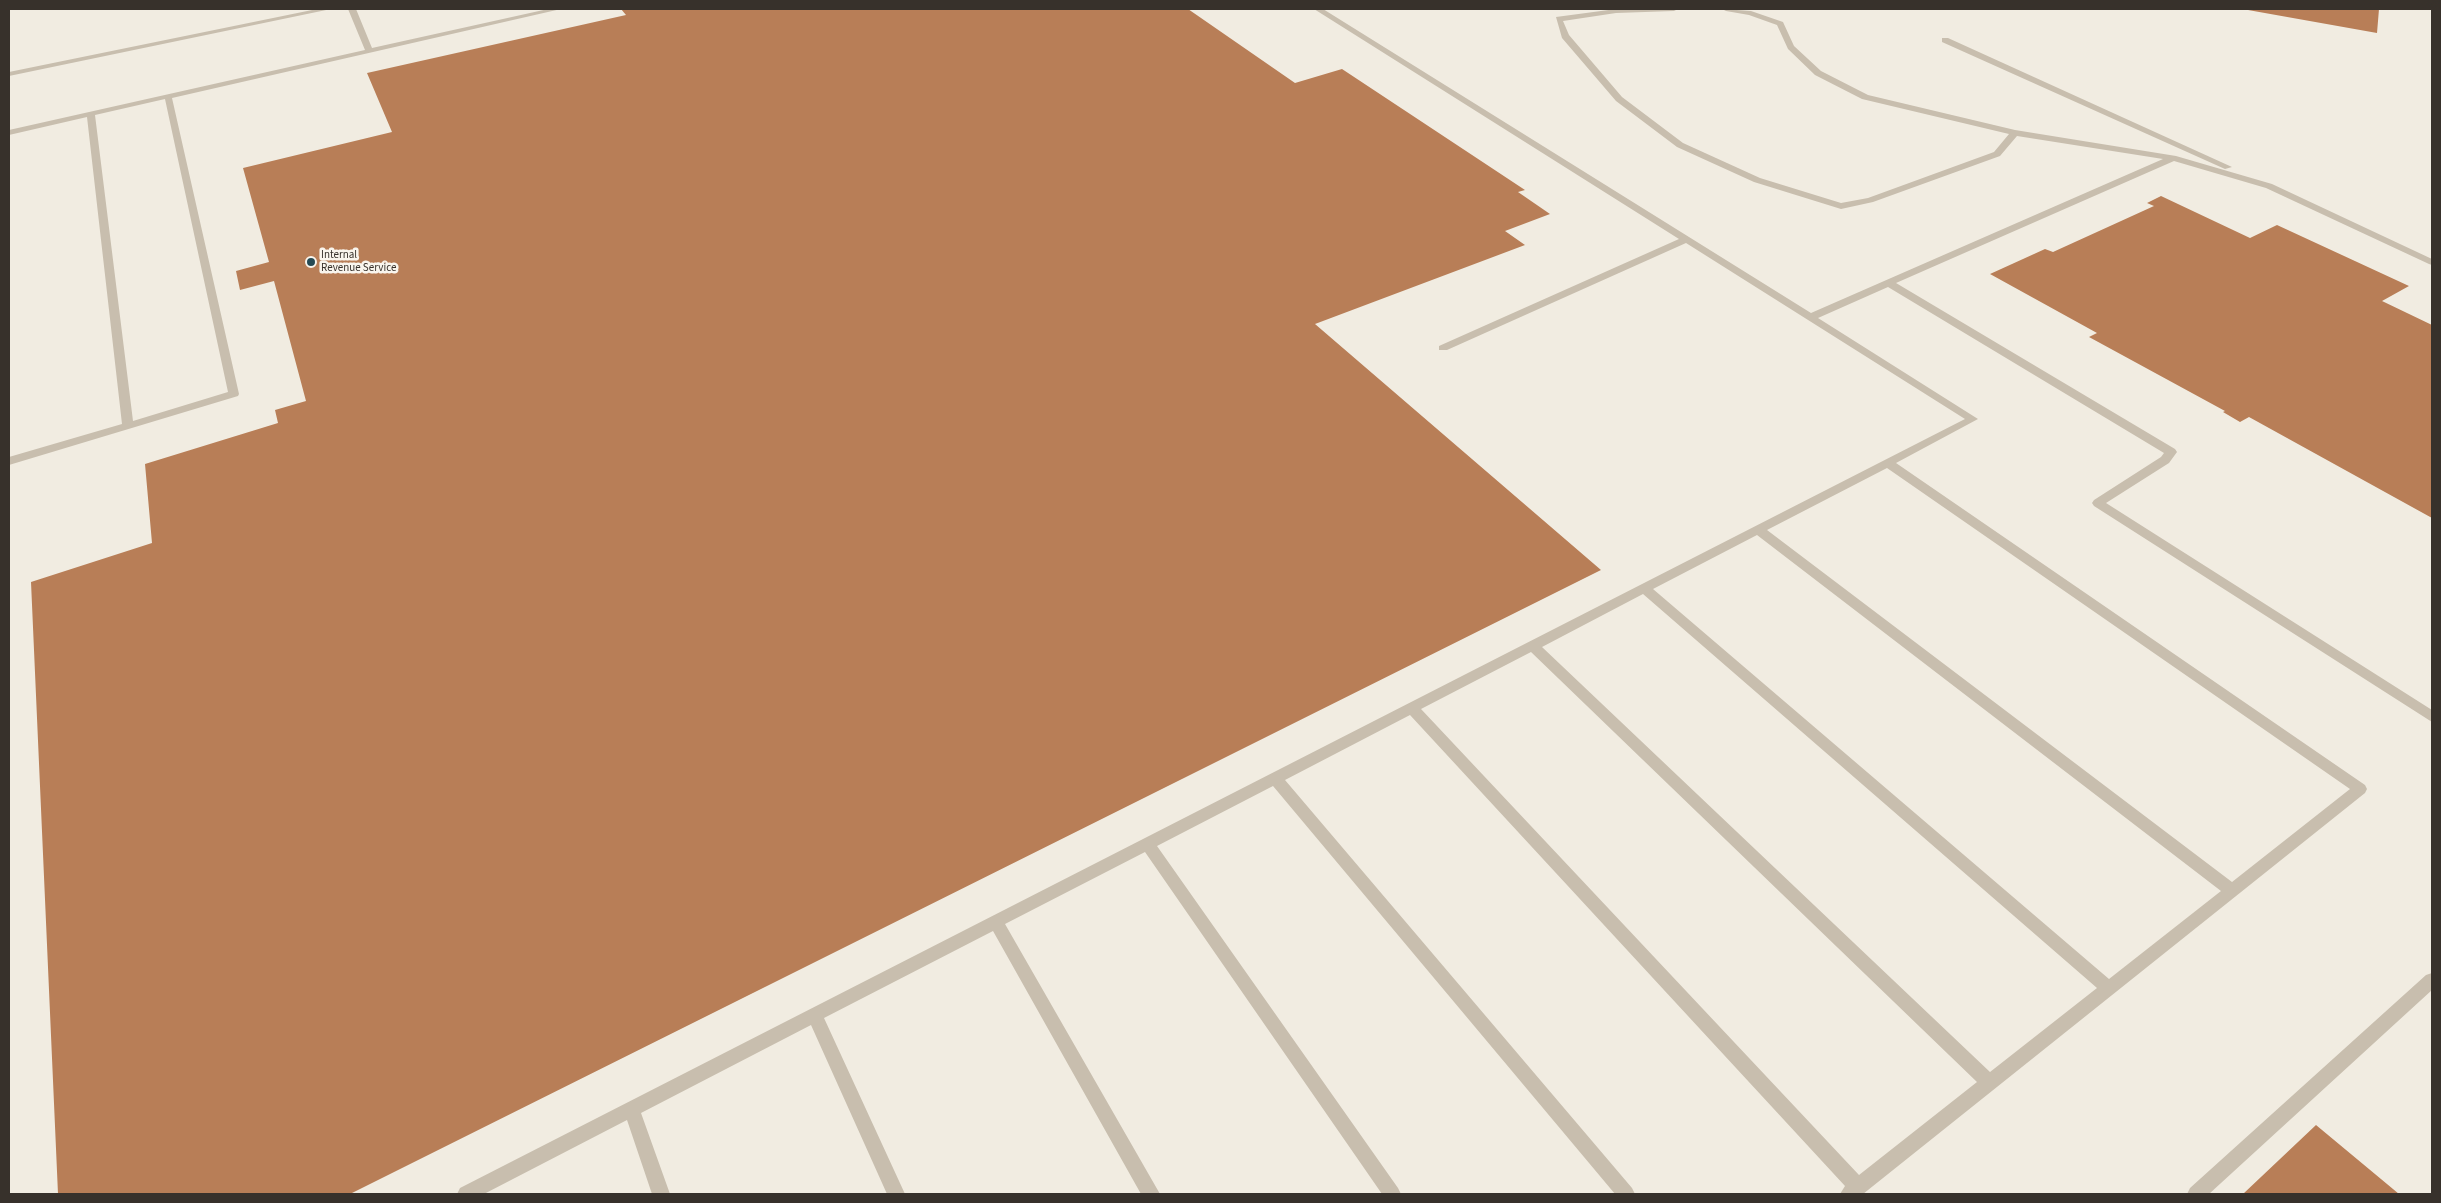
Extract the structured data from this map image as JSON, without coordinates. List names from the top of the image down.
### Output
{
  "places": ["Internal Revenue Service"]
}
